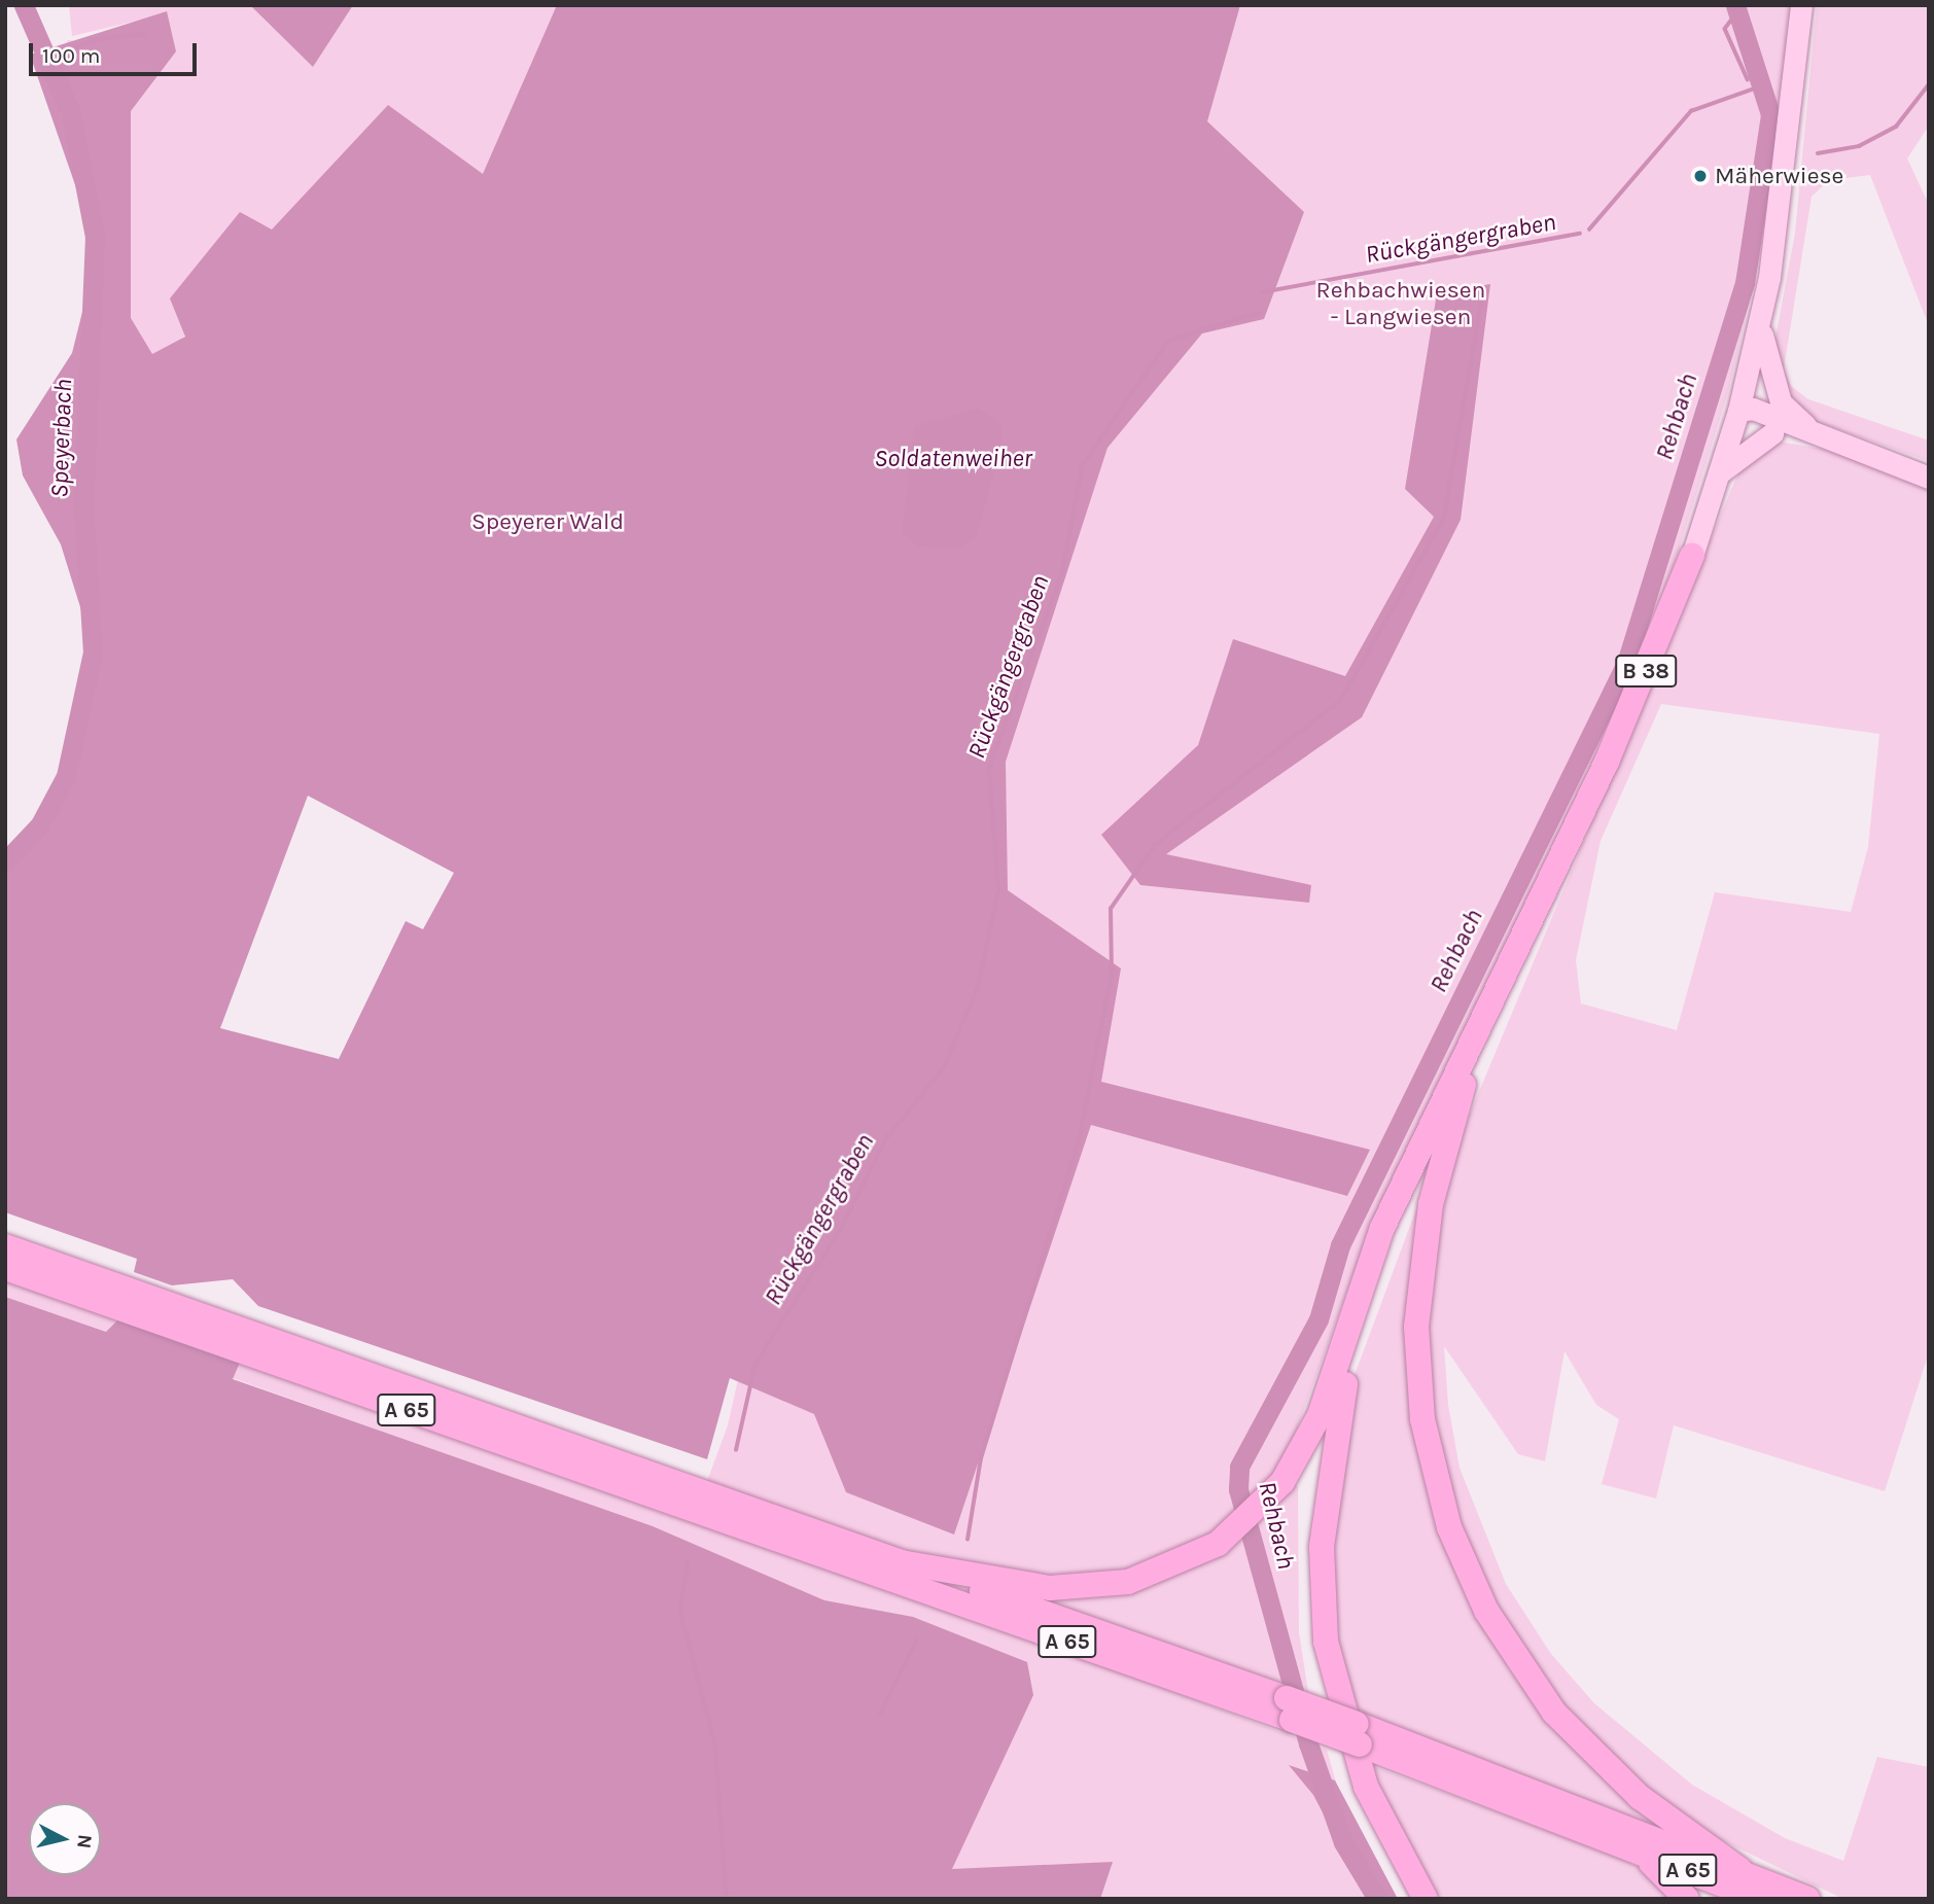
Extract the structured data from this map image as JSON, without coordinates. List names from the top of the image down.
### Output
{
  "streets": {
    "highway": ["B 38", "A 65"]
  },
  "water": [
    "Rückgängergraben",
    "Rehbach",
    "Speyerbach",
    "Soldatenweiher"
  ],
  "parks": ["Rehbachwiesen - Langwiesen", "Speyerer Wald"],
  "places": ["Mäherwiese"],
  "scale_bar": "100 m",
  "north": "right"
}
